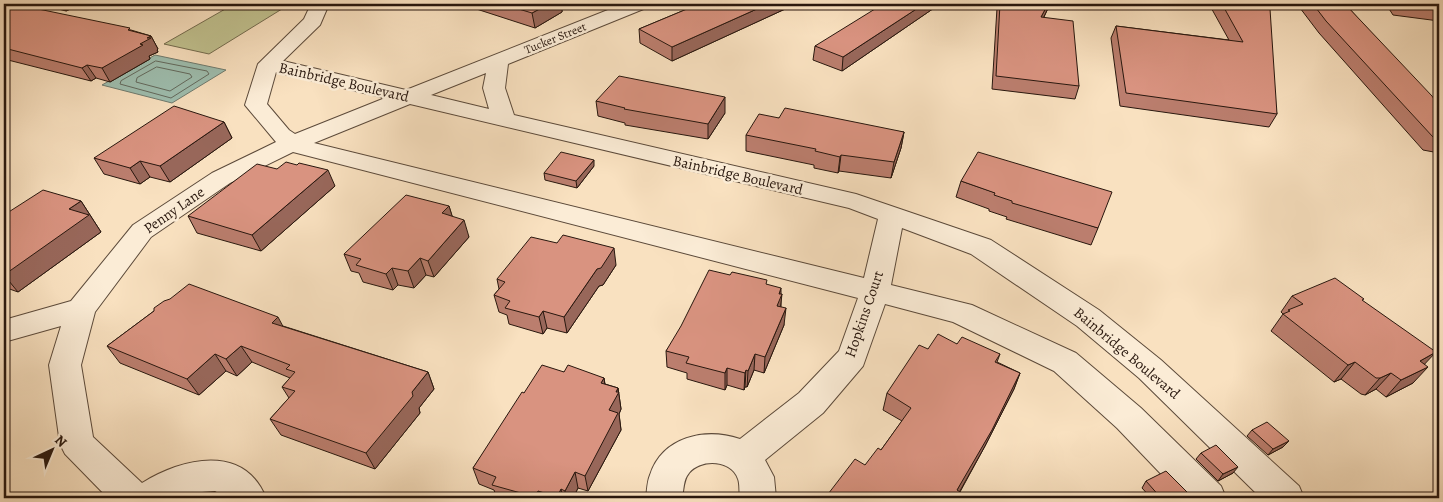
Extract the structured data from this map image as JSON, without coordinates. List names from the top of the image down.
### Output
{
  "streets": {
    "street": [
      "Tucker Street",
      "Bainbridge Boulevard",
      "Penny Lane",
      "Hopkins Court"
    ]
  },
  "crossings": [
    ["Tucker Street", "Bainbridge Boulevard"],
    ["Tucker Street", "Penny Lane"],
    ["Bainbridge Boulevard", "Penny Lane"],
    ["Bainbridge Boulevard", "Hopkins Court"]
  ],
  "north": "top right"
}
